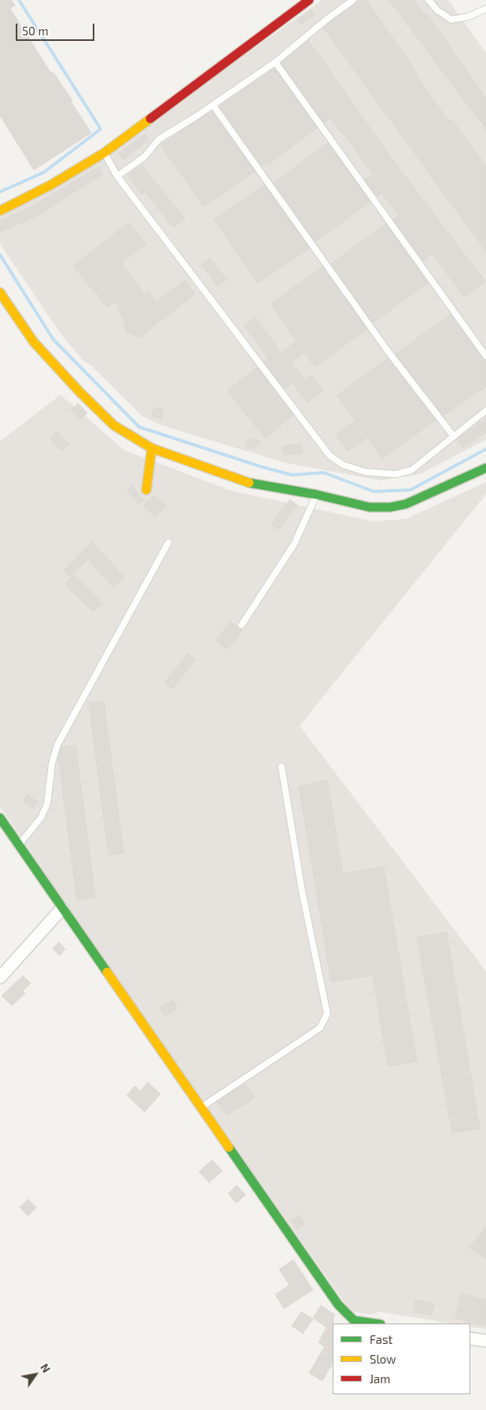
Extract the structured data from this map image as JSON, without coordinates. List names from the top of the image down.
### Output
{
  "legend": ["Fast", "Slow", "Jam"],
  "scale_bar": "50 m",
  "north": "top right"
}
